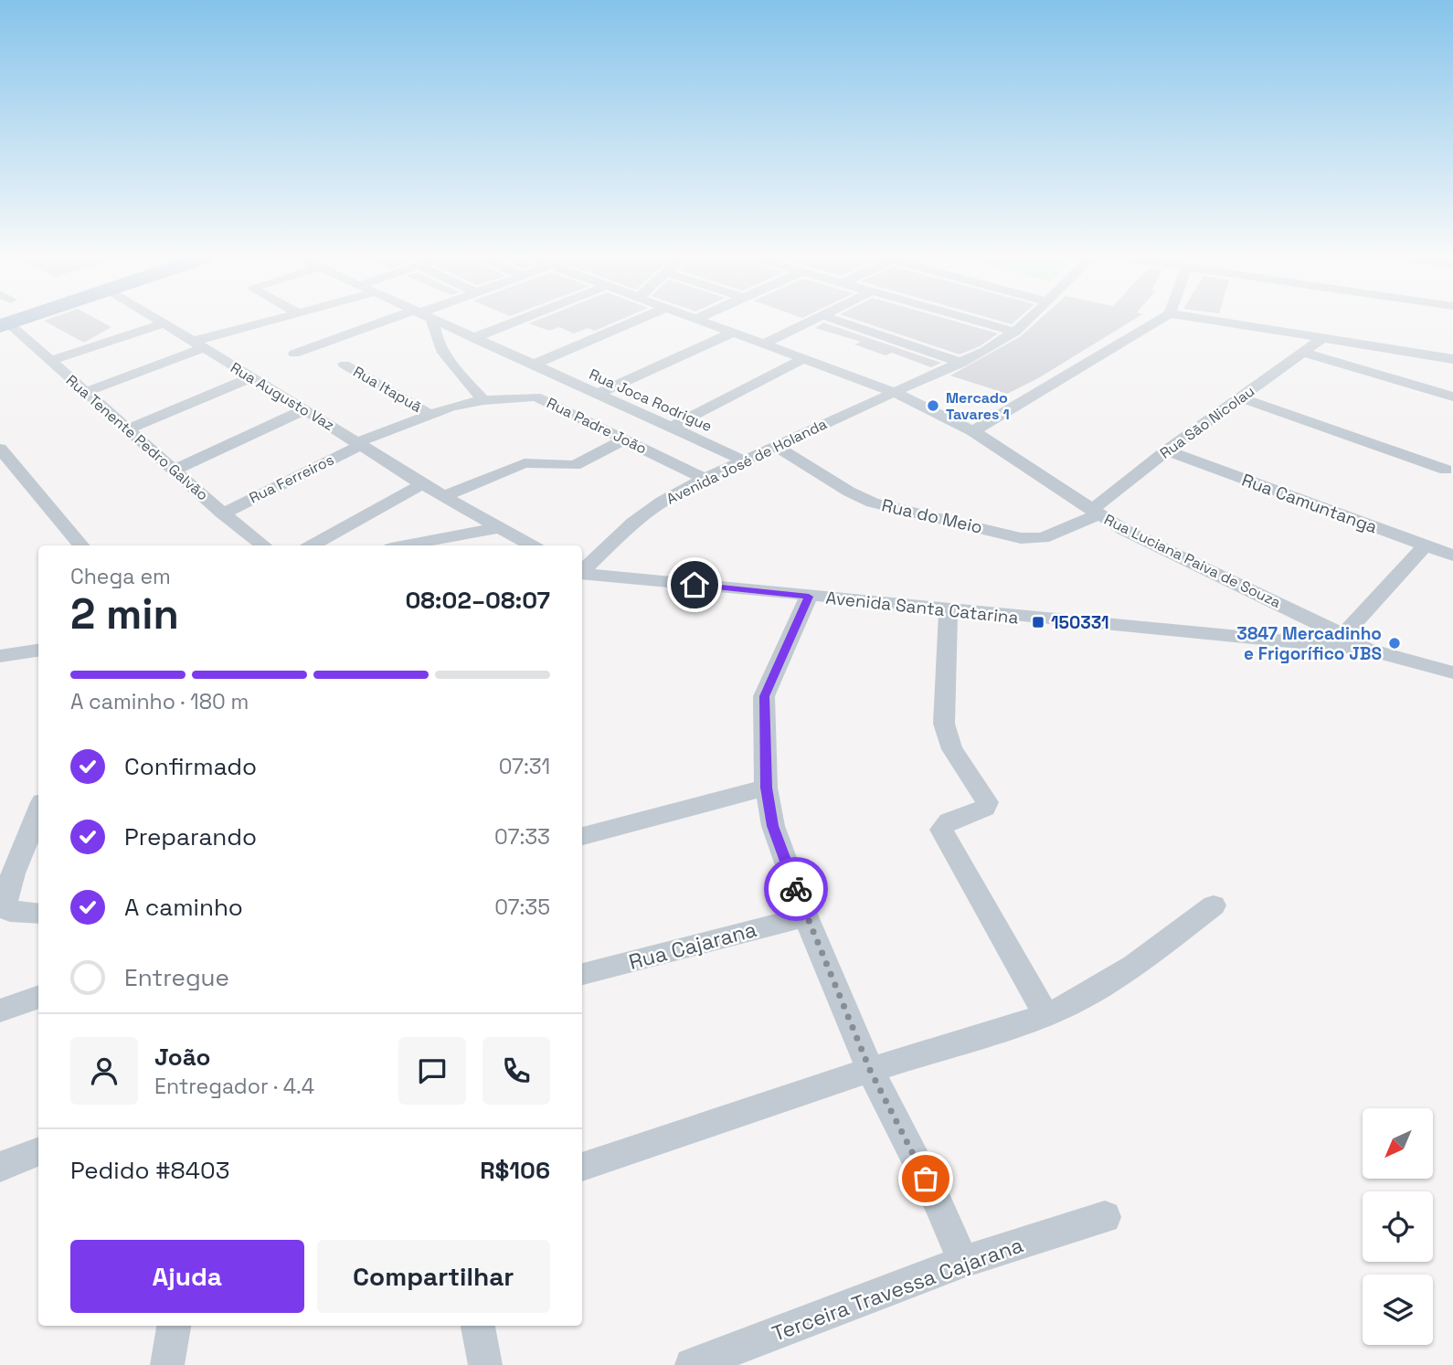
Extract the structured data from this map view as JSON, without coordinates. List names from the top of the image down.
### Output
{
  "streets": {
    "street": [
      "Rua Itapuã",
      "Rua Augusto Vaz",
      "Rua Joca Rodrigue",
      "Rua São Nicolau",
      "Rua Padre João",
      "Rua Tenente Pedro Galvão",
      "Avenida José de Holanda",
      "Rua Ferreiros",
      "Rua Camuntanga",
      "Rua do Meio",
      "Rua Luciana Paiva de Souza",
      "Avenida Santa Catarina",
      "Rua Cajarana",
      "Terceira Travessa Cajarana"
    ]
  },
  "crossings": [
    ["Rua Itapuã", "Rua Padre João"],
    ["Rua Augusto Vaz", "Rua Padre João"],
    ["Rua Augusto Vaz", "Rua Ferreiros"],
    ["Rua Joca Rodrigue", "Avenida José de Holanda"],
    ["Rua São Nicolau", "Rua Camuntanga"],
    ["Rua São Nicolau", "Rua do Meio"],
    ["Rua São Nicolau", "Rua Luciana Paiva de Souza"],
    ["Rua Padre João", "Avenida José de Holanda"],
    ["Rua Padre João", "Rua Ferreiros"],
    ["Rua Tenente Pedro Galvão", "Rua Ferreiros"],
    ["Avenida José de Holanda", "Rua do Meio"],
    ["Avenida José de Holanda", "Rua Luciana Paiva de Souza"],
    ["Rua do Meio", "Rua Luciana Paiva de Souza"],
    ["Rua Luciana Paiva de Souza", "Avenida Santa Catarina"]
  ],
  "places": {
    "other": ["Mercado Tavares 1", "3847 Mercadinho e Frigorífico JBS"],
    "transit": ["150331"]
  },
  "north": "bottom left",
  "page": {
    "heading": ["2 min", "Chega em", "08:02–08:07"],
    "panel": [
      "João",
      "Entregador · 4.4",
      "Pedido #8403",
      "R$106"
    ],
    "bar": "A caminho · 180 m",
    "list": [
      ["Confirmado", "07:31"],
      ["Preparando", "07:33"],
      ["A caminho", "07:35"],
      "Entregue"
    ],
    "buttons": ["Ajuda", "Compartilhar"]
  }
}
